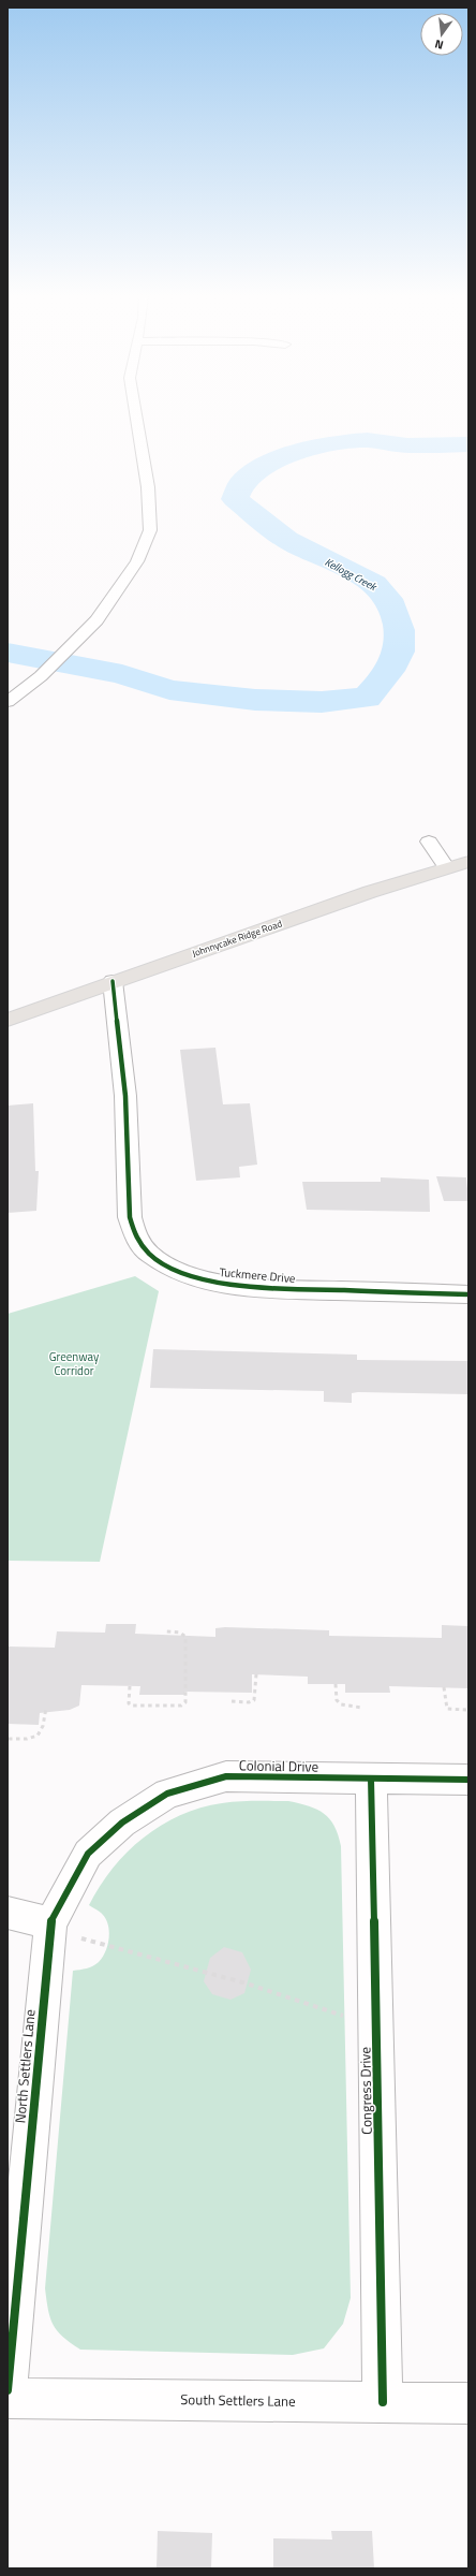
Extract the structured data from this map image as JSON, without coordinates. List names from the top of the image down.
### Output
{
  "streets": {
    "main road": ["Johnnycake Ridge Road"],
    "street": [
      "Tuckmere Drive",
      "Colonial Drive",
      "North Settlers Lane",
      "Congress Drive",
      "South Settlers Lane"
    ]
  },
  "crossings": [
    ["Johnnycake Ridge Road", "Tuckmere Drive"],
    ["Colonial Drive", "North Settlers Lane"],
    ["Colonial Drive", "Congress Drive"],
    ["Congress Drive", "South Settlers Lane"]
  ],
  "water": ["Kellogg Creek"],
  "parks": ["Greenway Corridor"],
  "north": "bottom"
}
